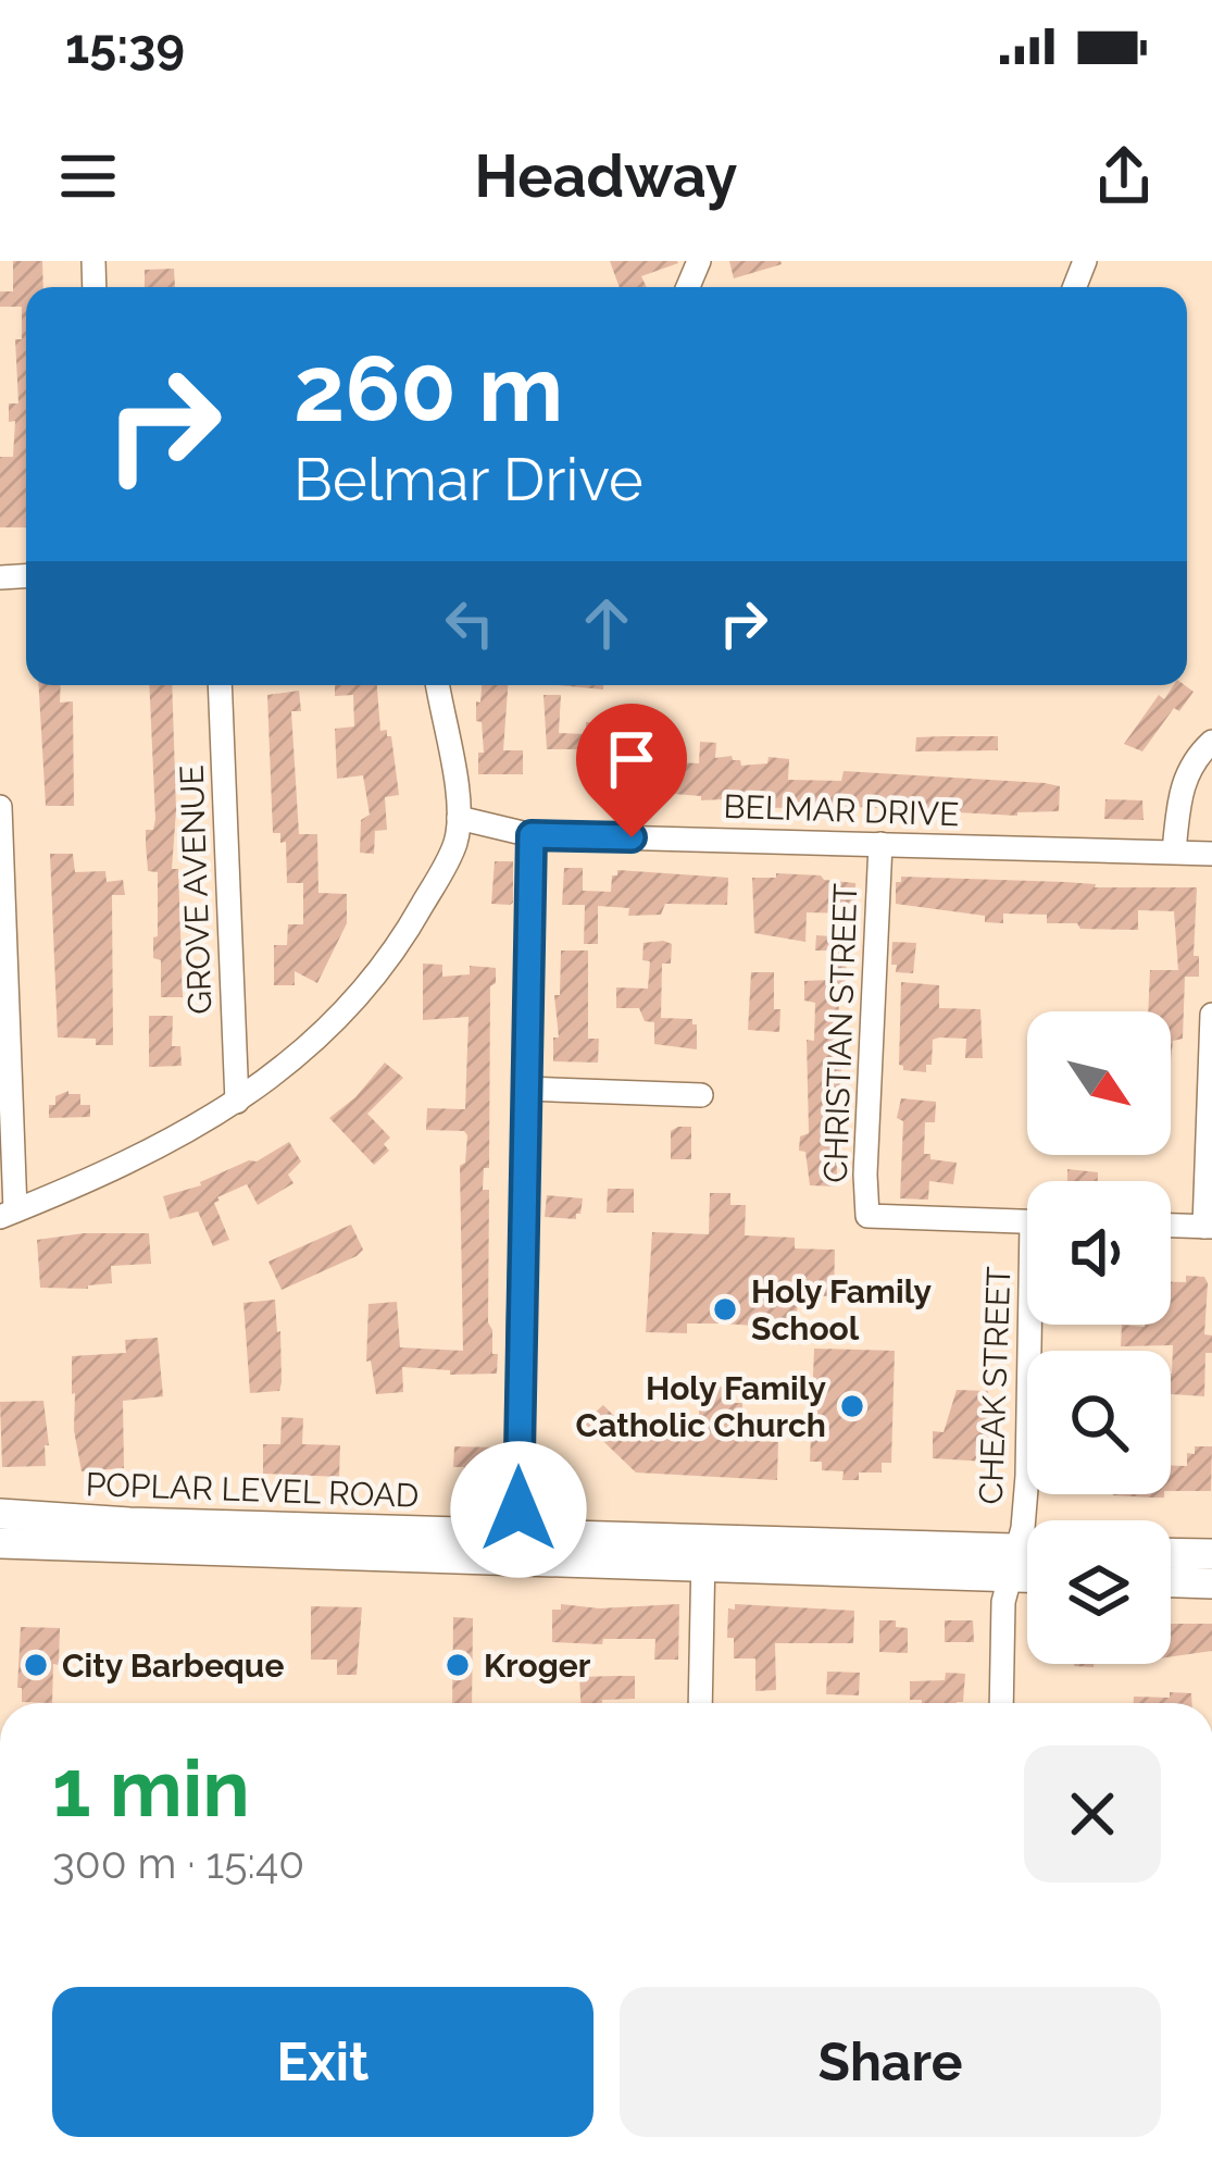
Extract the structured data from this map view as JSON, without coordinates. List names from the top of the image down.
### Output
{
  "streets": {
    "main road": ["POPLAR LEVEL ROAD"],
    "street": [
      "BELMAR DRIVE",
      "GROVE AVENUE",
      "CHRISTIAN STREET",
      "CHEAK STREET"
    ]
  },
  "crossings": [
    ["BELMAR DRIVE", "CHRISTIAN STREET"],
    ["CHEAK STREET", "POPLAR LEVEL ROAD"]
  ],
  "places": [
    "Holy Family School",
    "Holy Family Catholic Church",
    "City Barbeque",
    "Kroger"
  ],
  "north": "bottom right",
  "page": {
    "status": "15:39",
    "header": "Headway",
    "turn": ["260 m", "Belmar Drive"],
    "heading": ["1 min", "300 m · 15:40"],
    "buttons": ["Exit", "Share"]
  }
}
